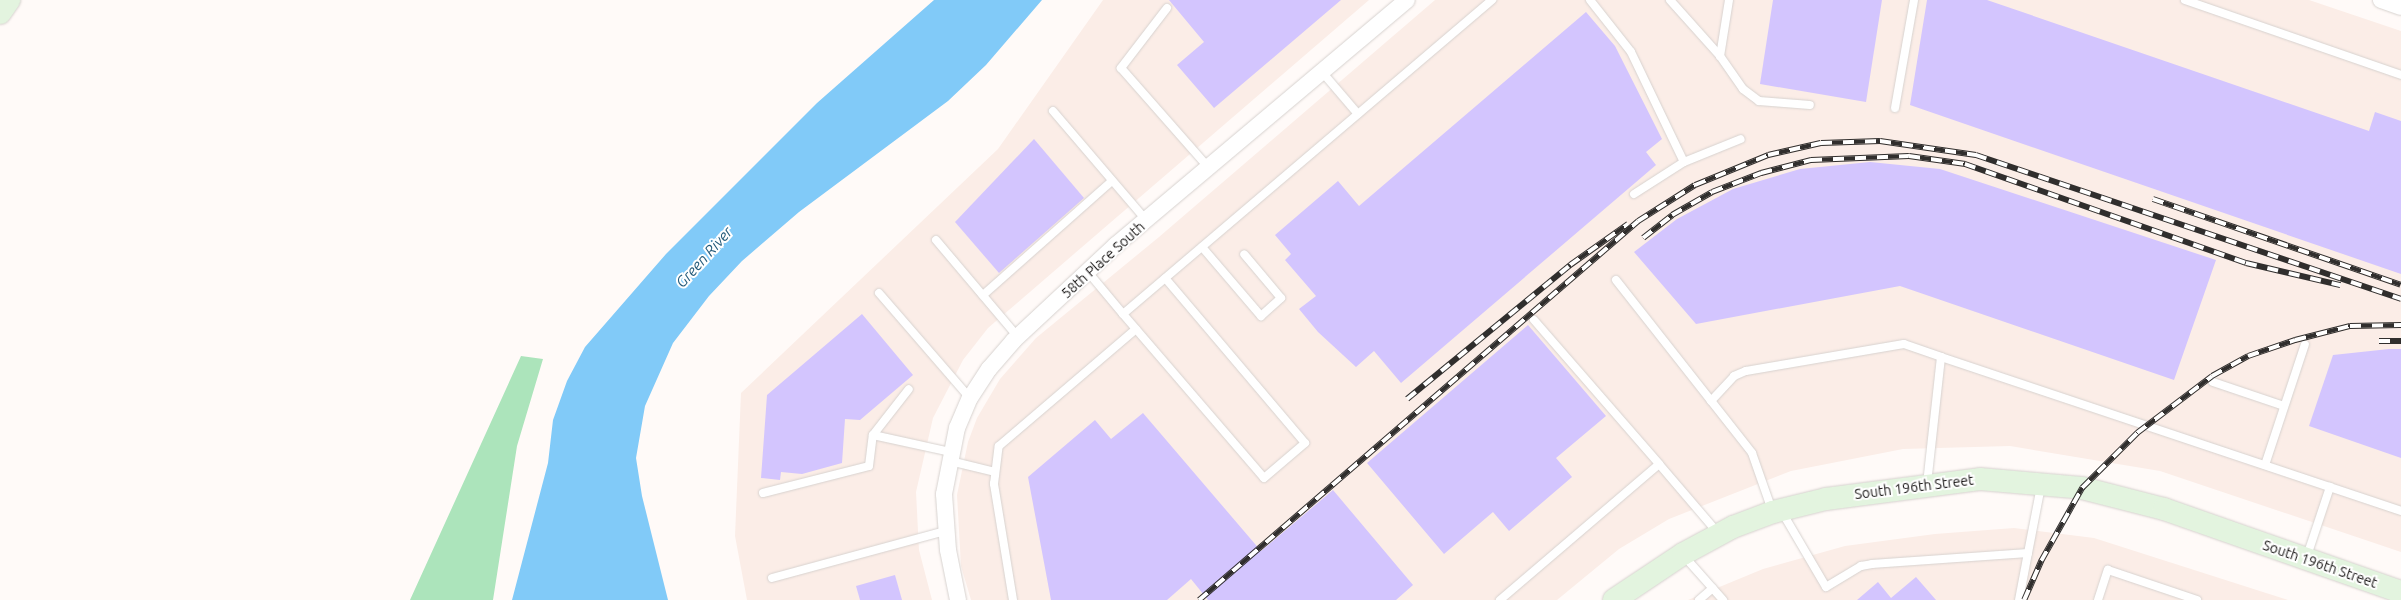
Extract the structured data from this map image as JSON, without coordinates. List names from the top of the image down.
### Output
{
  "streets": {
    "main road": ["South 196th Street"],
    "street": ["58th Place South"]
  },
  "water": ["Green River"]
}
